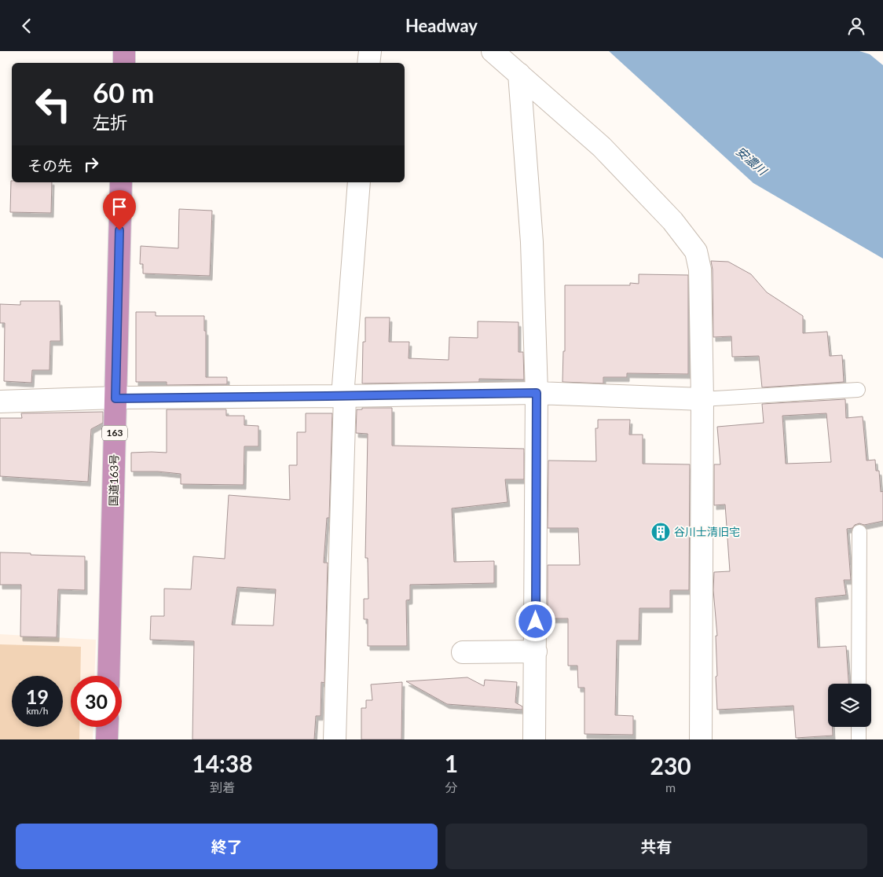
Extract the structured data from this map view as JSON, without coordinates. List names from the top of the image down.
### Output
{
  "streets": {
    "highway": ["163", "国道163号"]
  },
  "water": ["安濃川"],
  "places": {
    "building": ["谷川士清旧宅"]
  },
  "page": {
    "header": "Headway",
    "turn": ["60 m", "左折"],
    "then": "その先",
    "speed": "19 km/h",
    "limit": "30",
    "eta": [
      "14:38",
      "到着",
      "1",
      "分",
      "230",
      "m"
    ],
    "buttons": ["終了", "共有"]
  }
}
